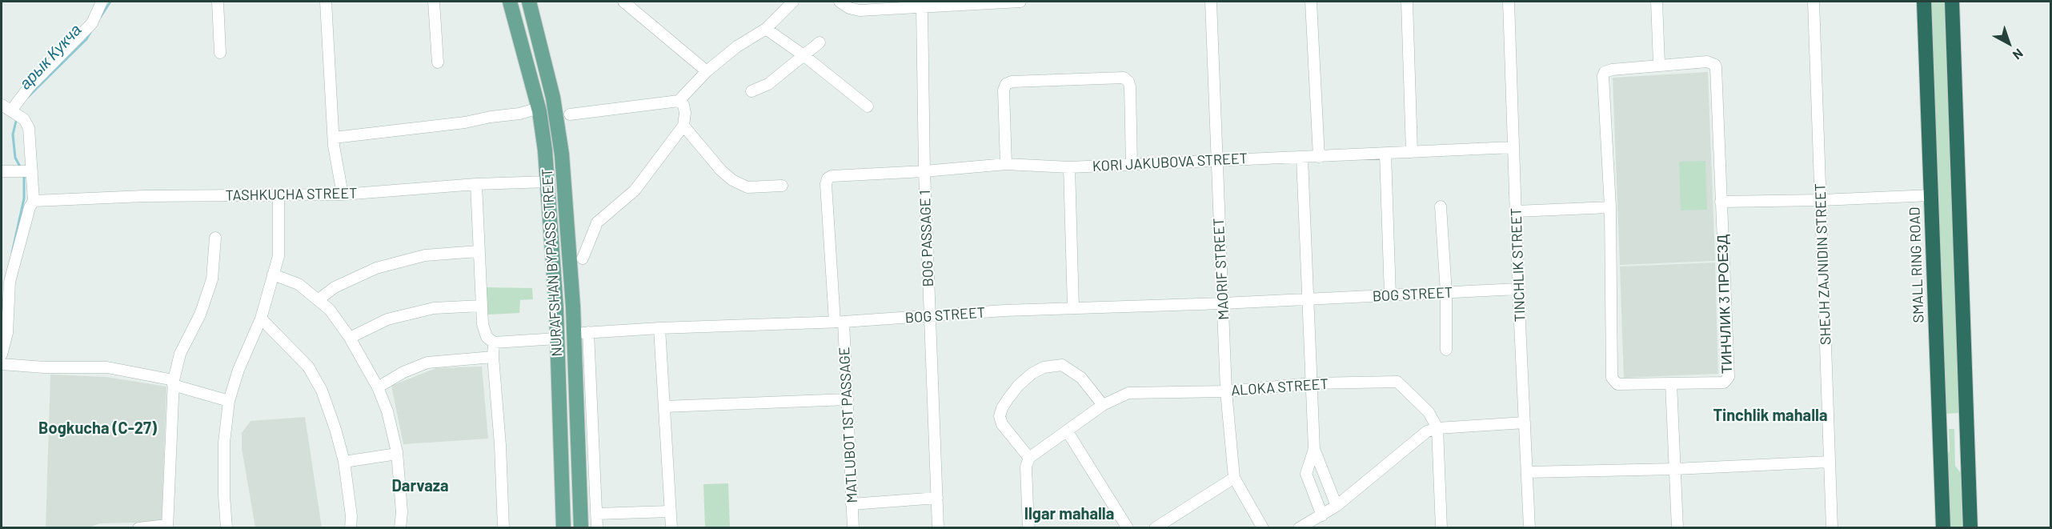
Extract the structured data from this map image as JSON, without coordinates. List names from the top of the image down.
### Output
{
  "streets": {
    "highway": ["SMALL RING ROAD"],
    "main road": ["NURAFSHAN BYPASS STREET"],
    "street": [
      "KORI JAKUBOVA STREET",
      "TASHKUCHA STREET",
      "BOG PASSAGE 1",
      "SHEJH ZAJNIDIN STREET",
      "TINCHLIK STREET",
      "MAORIF STREET",
      "BOG STREET",
      "ТИНЧЛИК 3 ПРОЕЗД",
      "ALOKA STREET",
      "MATLUBOT 1ST PASSAGE"
    ]
  },
  "crossings": [
    ["KORI JAKUBOVA STREET", "BOG PASSAGE 1"],
    ["KORI JAKUBOVA STREET", "TINCHLIK STREET"],
    ["KORI JAKUBOVA STREET", "MAORIF STREET"],
    ["KORI JAKUBOVA STREET", "MATLUBOT 1ST PASSAGE"],
    ["TASHKUCHA STREET", "NURAFSHAN BYPASS STREET"],
    ["BOG PASSAGE 1", "BOG STREET"],
    ["TINCHLIK STREET", "BOG STREET"],
    ["MAORIF STREET", "BOG STREET"],
    ["MAORIF STREET", "ALOKA STREET"],
    ["BOG STREET", "MATLUBOT 1ST PASSAGE"]
  ],
  "districts": [
    "Tinchlik mahalla",
    "Bogkucha (C-27)",
    "Darvaza",
    "Ilgar mahalla"
  ],
  "water": ["арык Кукча"],
  "north": "bottom right"
}
